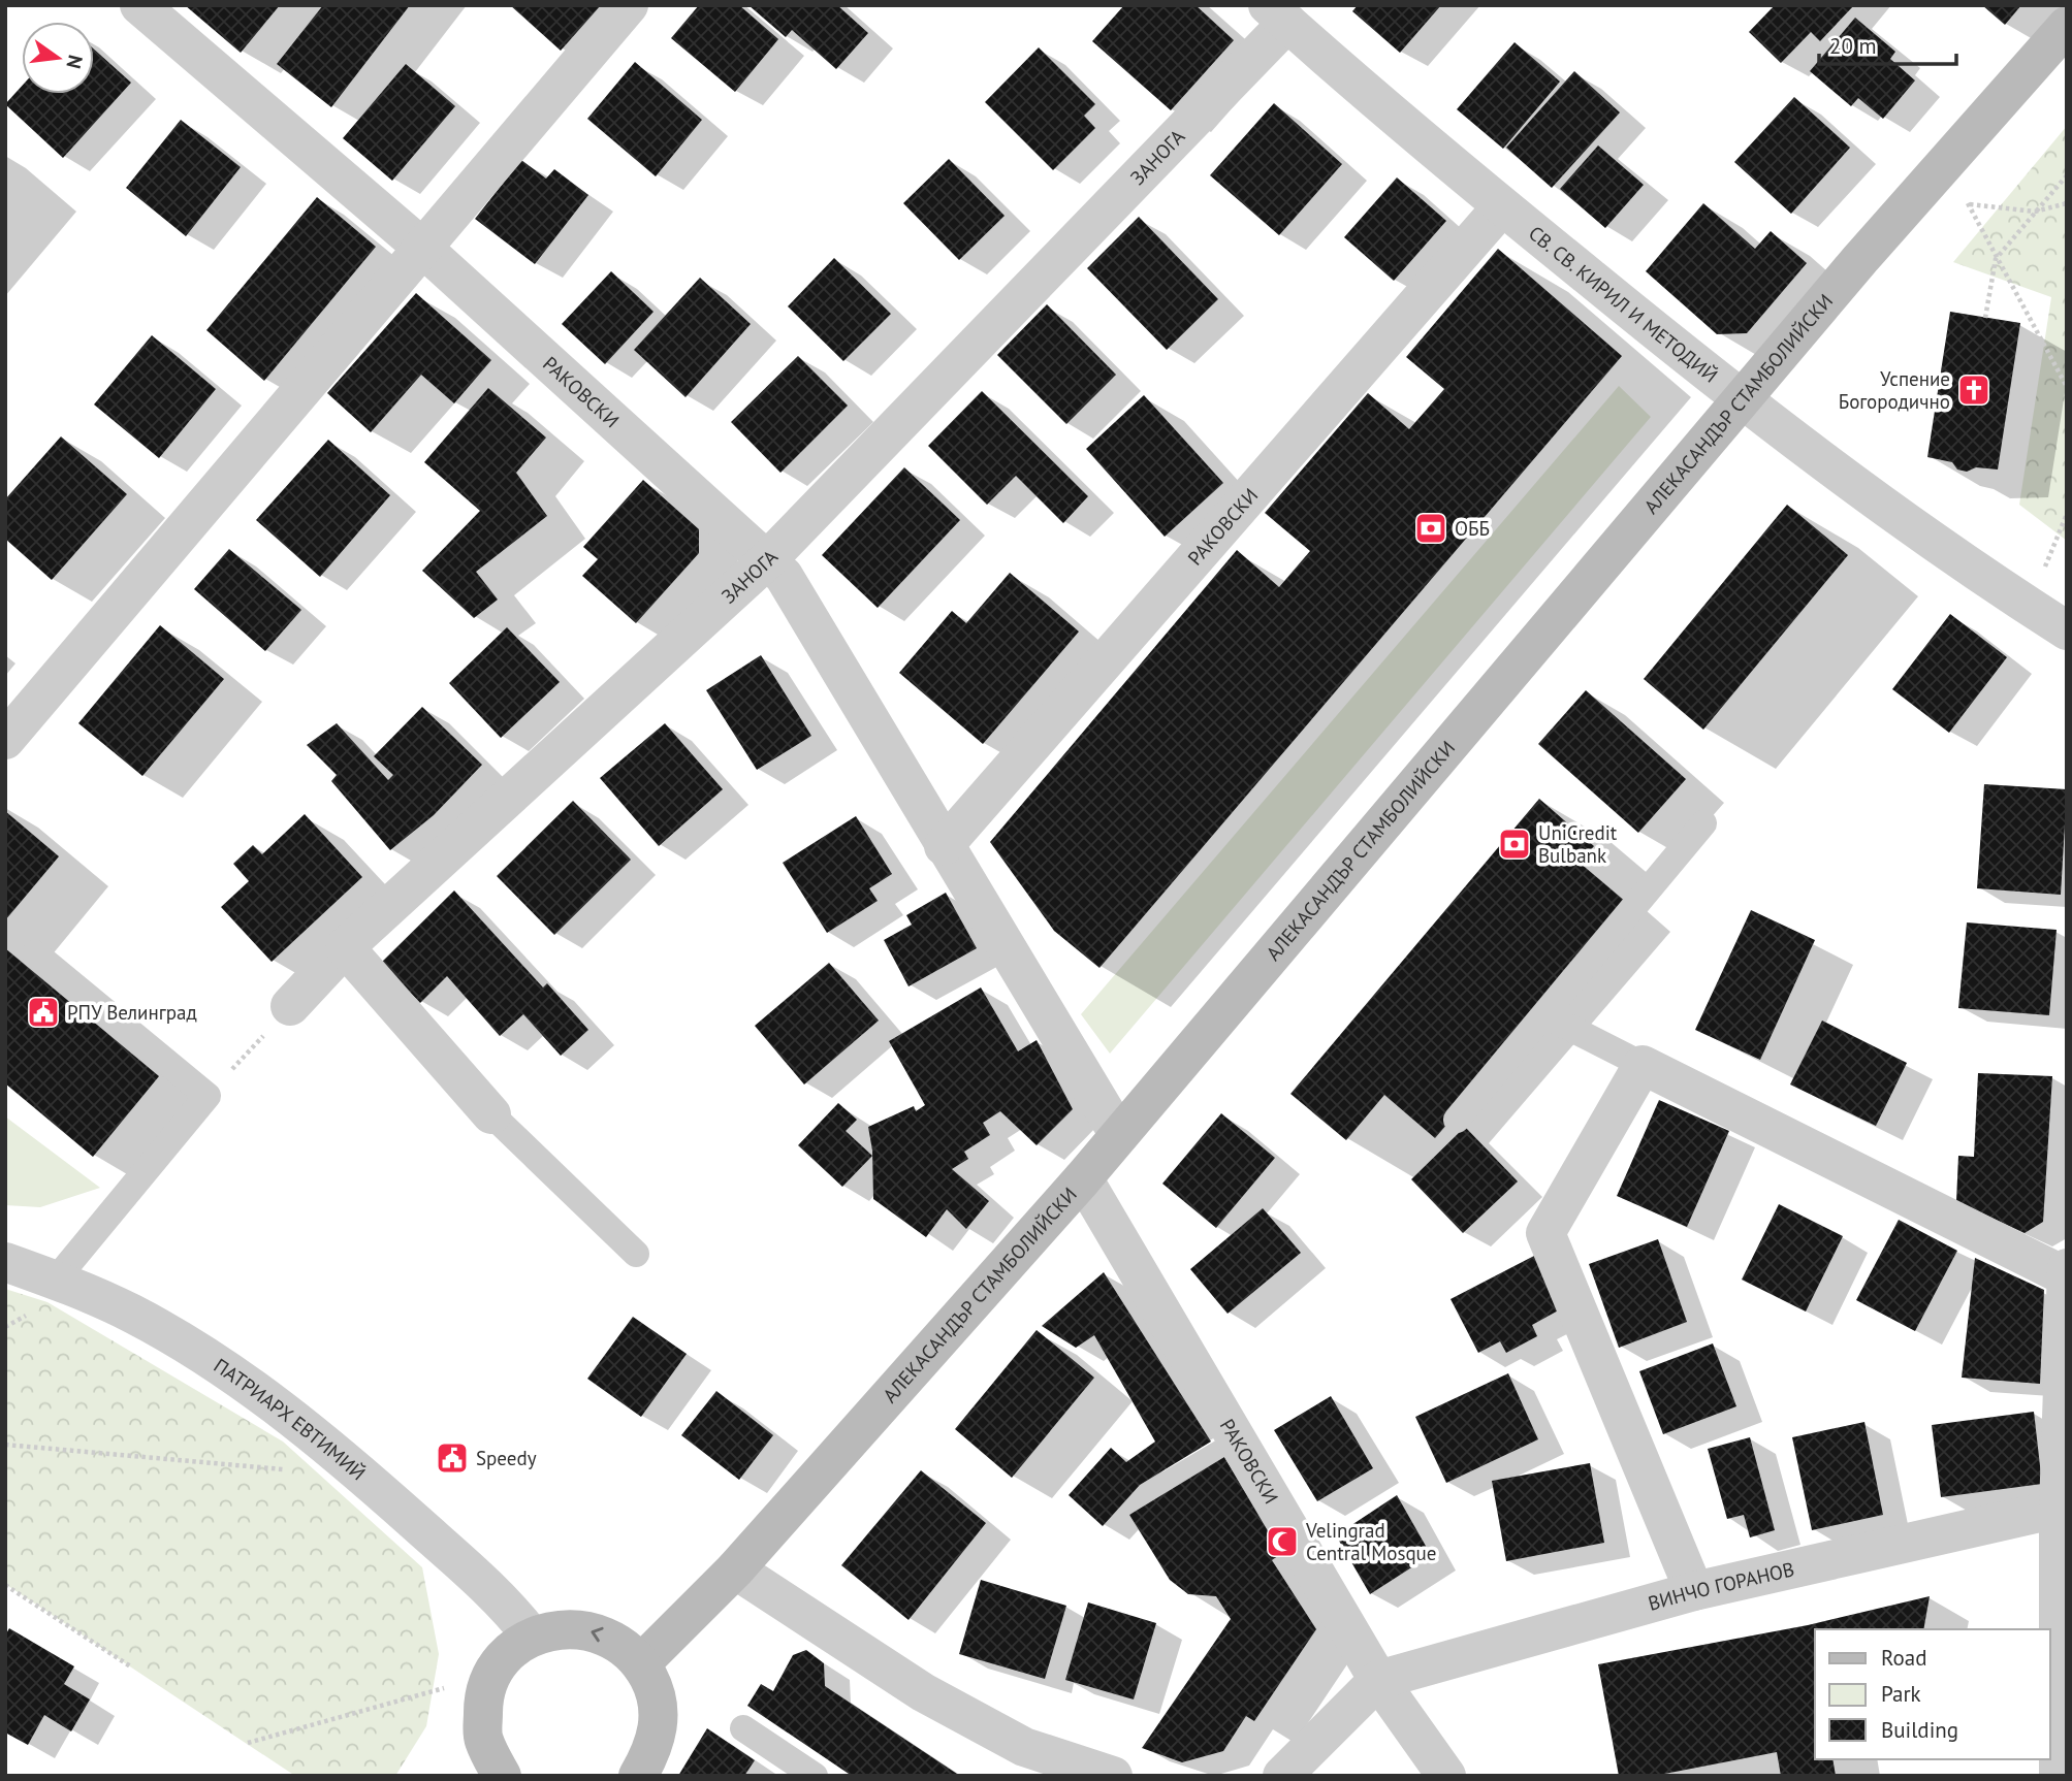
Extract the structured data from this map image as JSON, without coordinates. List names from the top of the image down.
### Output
{
  "streets": {
    "main road": ["АЛЕКАСАНДЪР СТАМБОЛИЙСКИ"],
    "street": [
      "ЗАНОГА",
      "СВ. СВ. КИРИЛ И МЕТОДИЙ",
      "РАКОВСКИ",
      "ПАТРИАРХ ЕВТИМИЙ",
      "ВИНЧО ГОРАНОВ"
    ]
  },
  "crossings": [
    ["ЗАНОГА", "СВ. СВ. КИРИЛ И МЕТОДИЙ"],
    ["ЗАНОГА", "РАКОВСКИ"],
    ["СВ. СВ. КИРИЛ И МЕТОДИЙ", "РАКОВСКИ"],
    ["СВ. СВ. КИРИЛ И МЕТОДИЙ", "АЛЕКАСАНДЪР СТАМБОЛИЙСКИ"],
    ["РАКОВСКИ", "АЛЕКАСАНДЪР СТАМБОЛИЙСКИ"],
    ["РАКОВСКИ", "ВИНЧО ГОРАНОВ"]
  ],
  "places": {
    "church": ["Успение Богородично"],
    "bank": ["ОББ", "UniCredit Bulbank"],
    "public building": ["РПУ Велинград", "Speedy"],
    "mosque": ["Velingrad Central Mosque"]
  },
  "legend": ["Road", "Park", "Building"],
  "scale_bar": "20 m",
  "north": "right"
}
